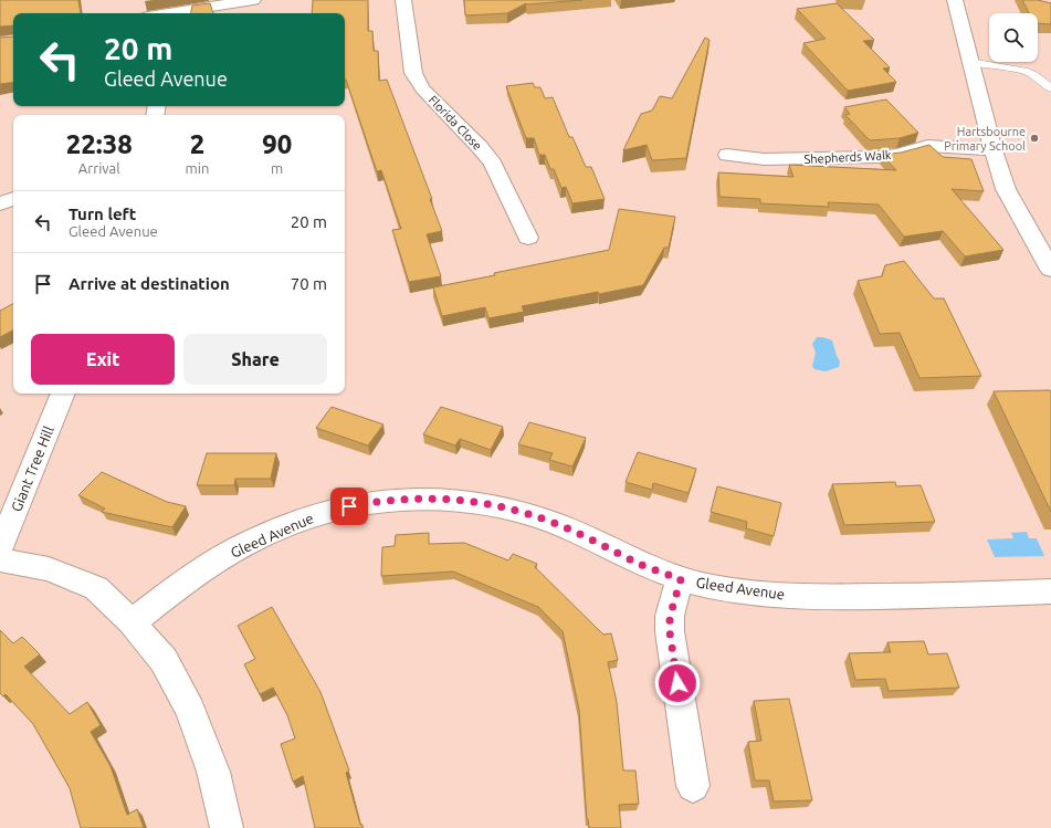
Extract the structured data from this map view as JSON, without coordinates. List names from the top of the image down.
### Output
{
  "streets": {
    "street": [
      "Florida Close",
      "Shepherds Walk",
      "Giant Tree Hill",
      "Gleed Avenue"
    ]
  },
  "places": ["Hartsbourne Primary School"],
  "page": {
    "turn": ["20 m", "Gleed Avenue"],
    "eta": [
      "22:38",
      "Arrival",
      "2",
      "min",
      "90",
      "m"
    ],
    "list": [
      {
        "name": "Turn left",
        "note": "Gleed Avenue",
        "value": "20 m"
      },
      {
        "name": "Arrive at destination",
        "value": "70 m"
      }
    ],
    "buttons": ["Exit", "Share"]
  }
}
